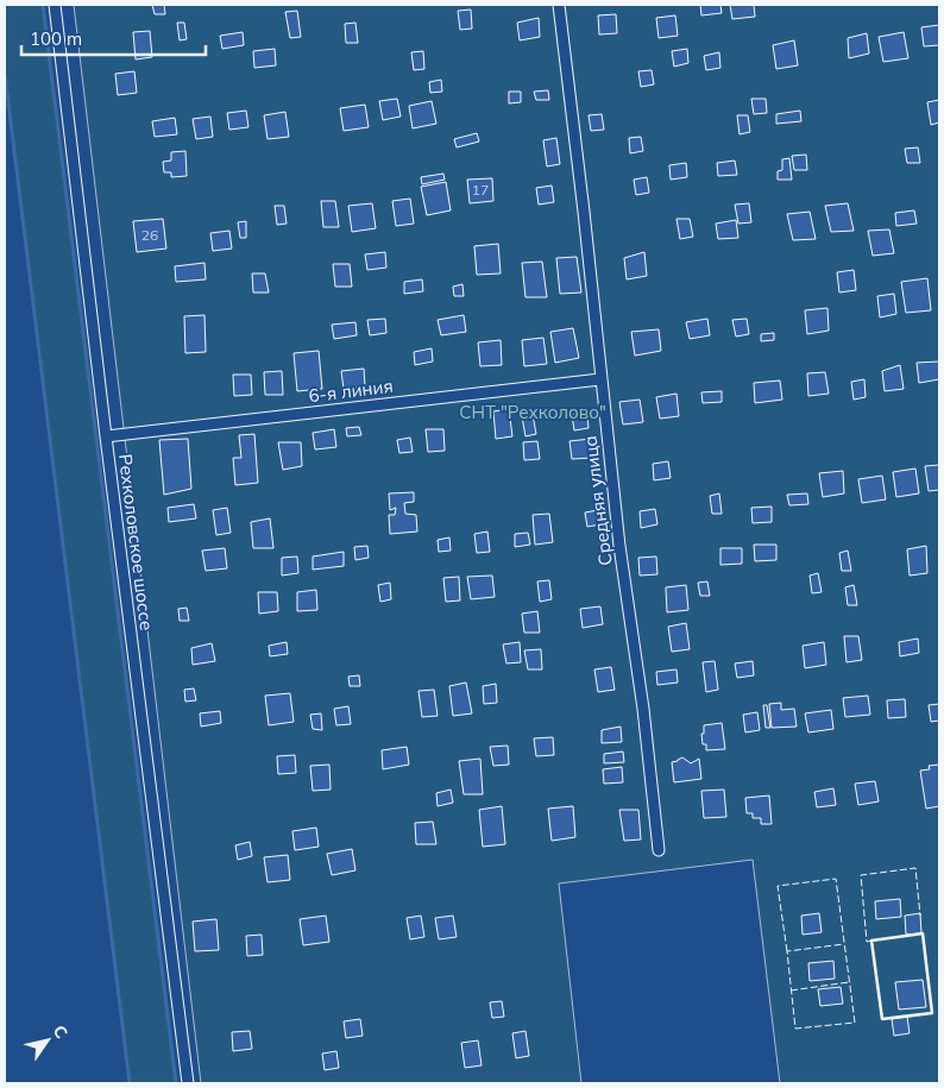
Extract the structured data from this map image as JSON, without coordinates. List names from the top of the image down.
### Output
{
  "streets": {
    "street": ["6-я линия", "Средняя улица", "Рехколовское шоссе"]
  },
  "crossings": [
    ["6-я линия", "Средняя улица"],
    ["6-я линия", "Рехколовское шоссе"]
  ],
  "parks": ["СНТ \"Рехколово\""],
  "house_numbers": ["17", "26"],
  "scale_bar": "100 m",
  "north": "top right"
}
